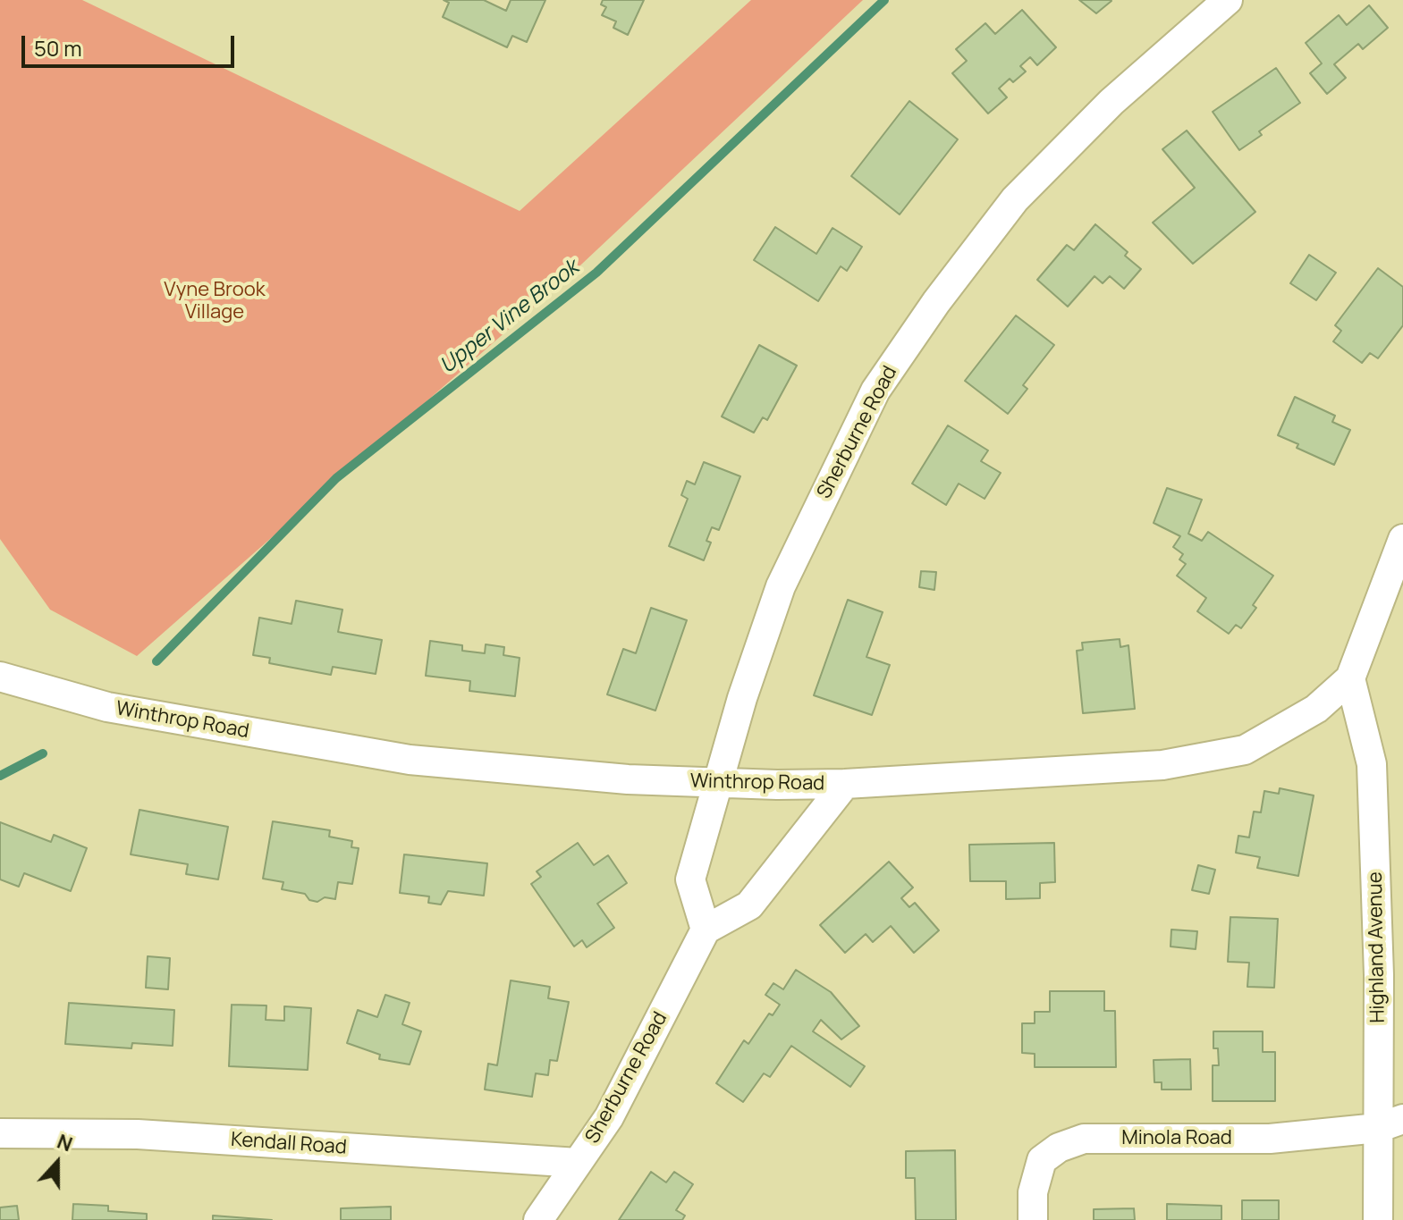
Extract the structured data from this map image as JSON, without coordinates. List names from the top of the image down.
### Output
{
  "streets": {
    "street": [
      "Sherburne Road",
      "Winthrop Road",
      "Highland Avenue",
      "Minola Road",
      "Kendall Road"
    ]
  },
  "crossings": [
    ["Sherburne Road", "Winthrop Road"],
    ["Sherburne Road", "Kendall Road"],
    ["Winthrop Road", "Highland Avenue"],
    ["Highland Avenue", "Minola Road"]
  ],
  "water": ["Upper Vine Brook"],
  "parks": ["Vyne Brook Village"],
  "scale_bar": "50 m",
  "north": "top"
}
